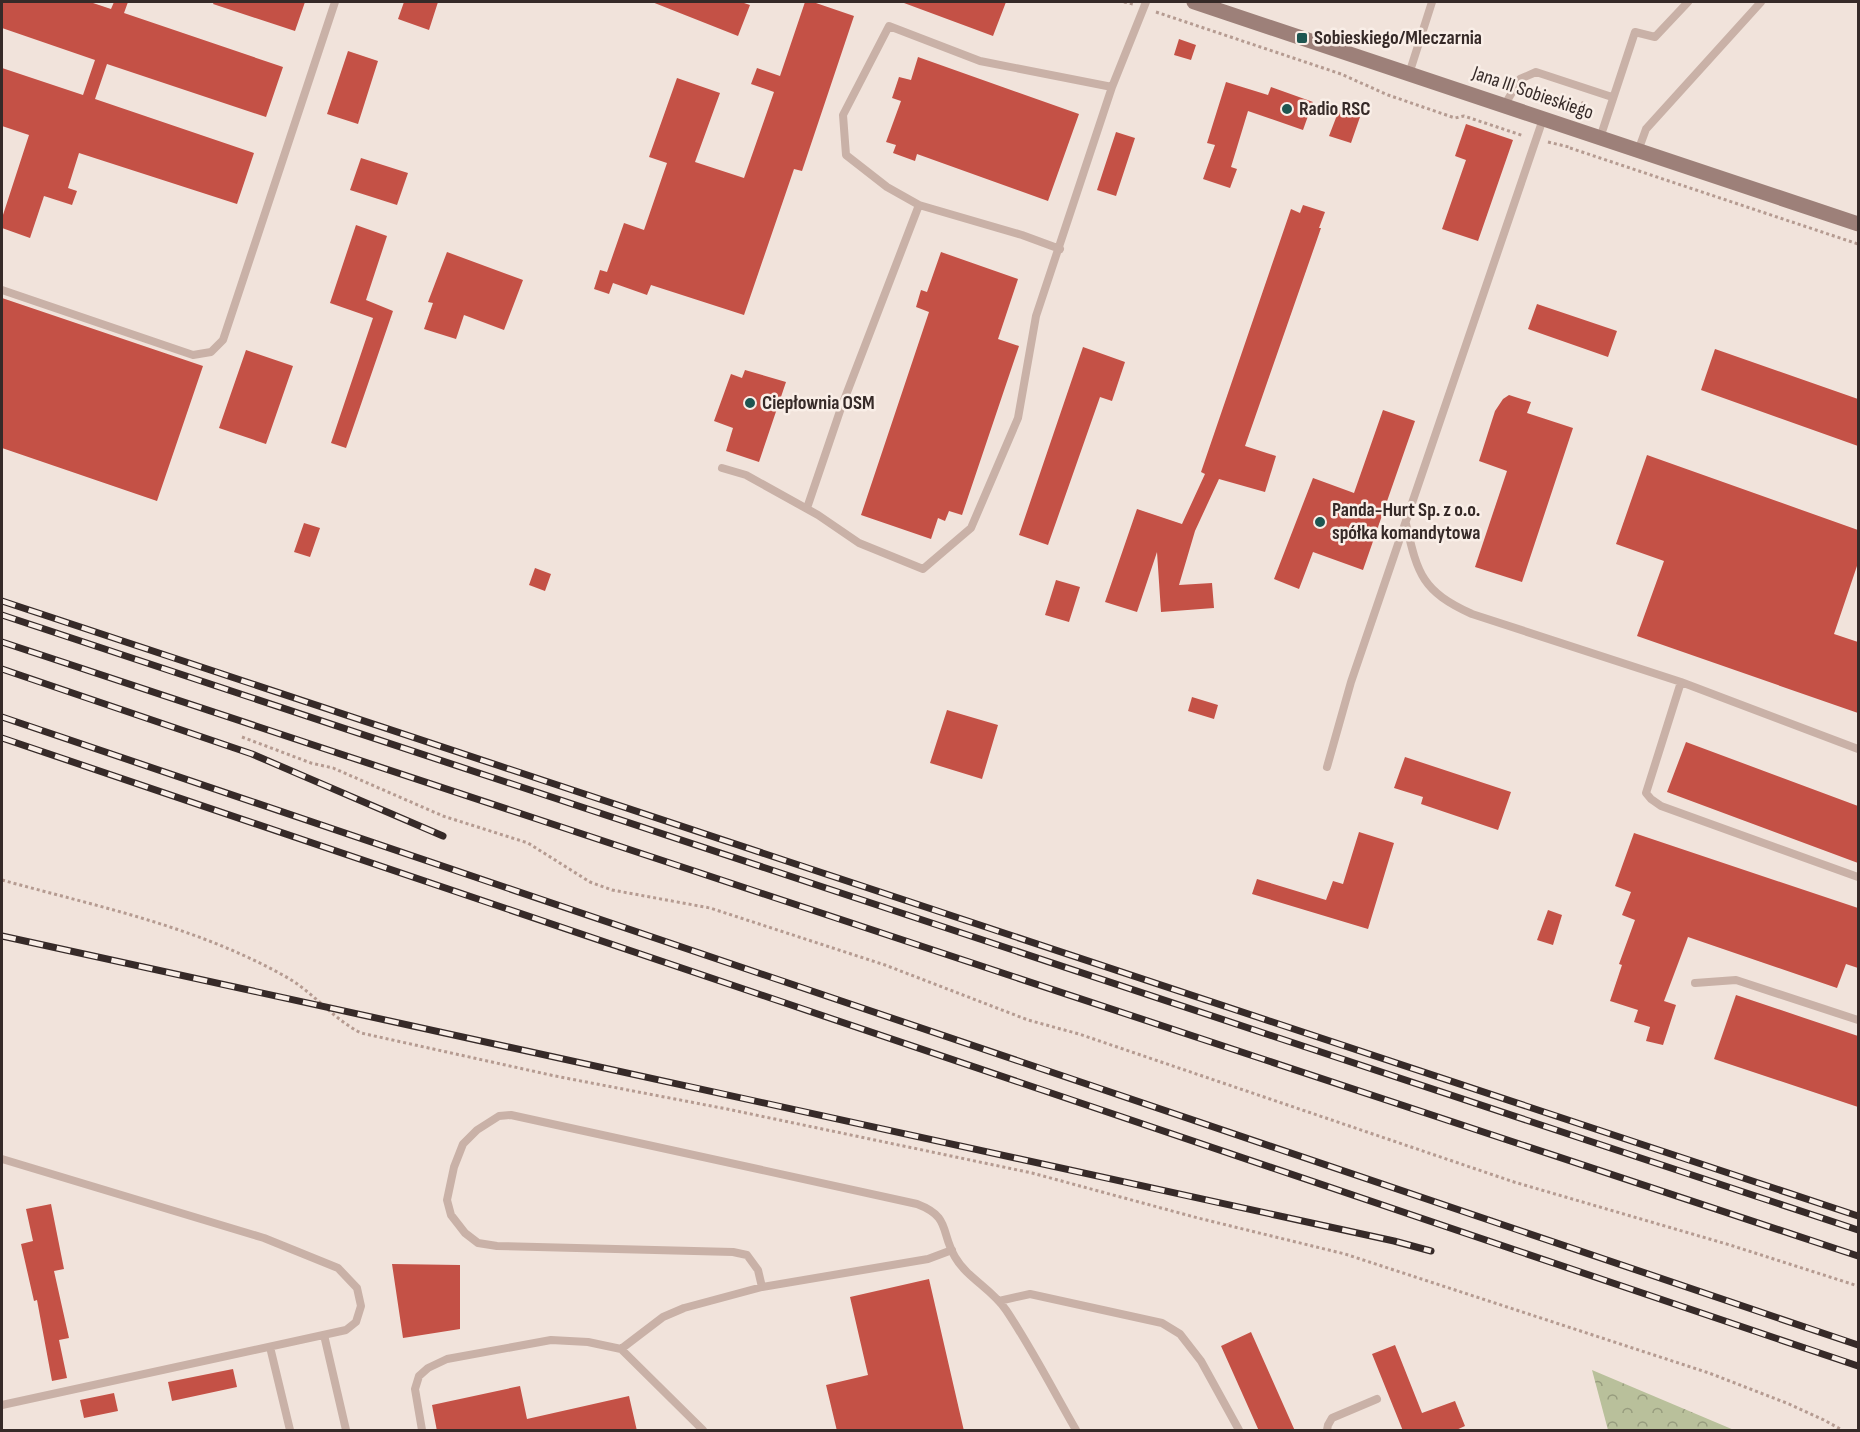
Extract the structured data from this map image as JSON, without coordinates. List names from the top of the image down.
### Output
{
  "streets": {
    "main road": ["Jana III Sobieskiego"]
  },
  "places": {
    "transit": ["Sobieskiego/Mleczarnia"],
    "other": ["Radio RSC", "Ciepłownia OSM", "Panda-Hurt Sp. z o.o. spółka komandytowa"]
  }
}
